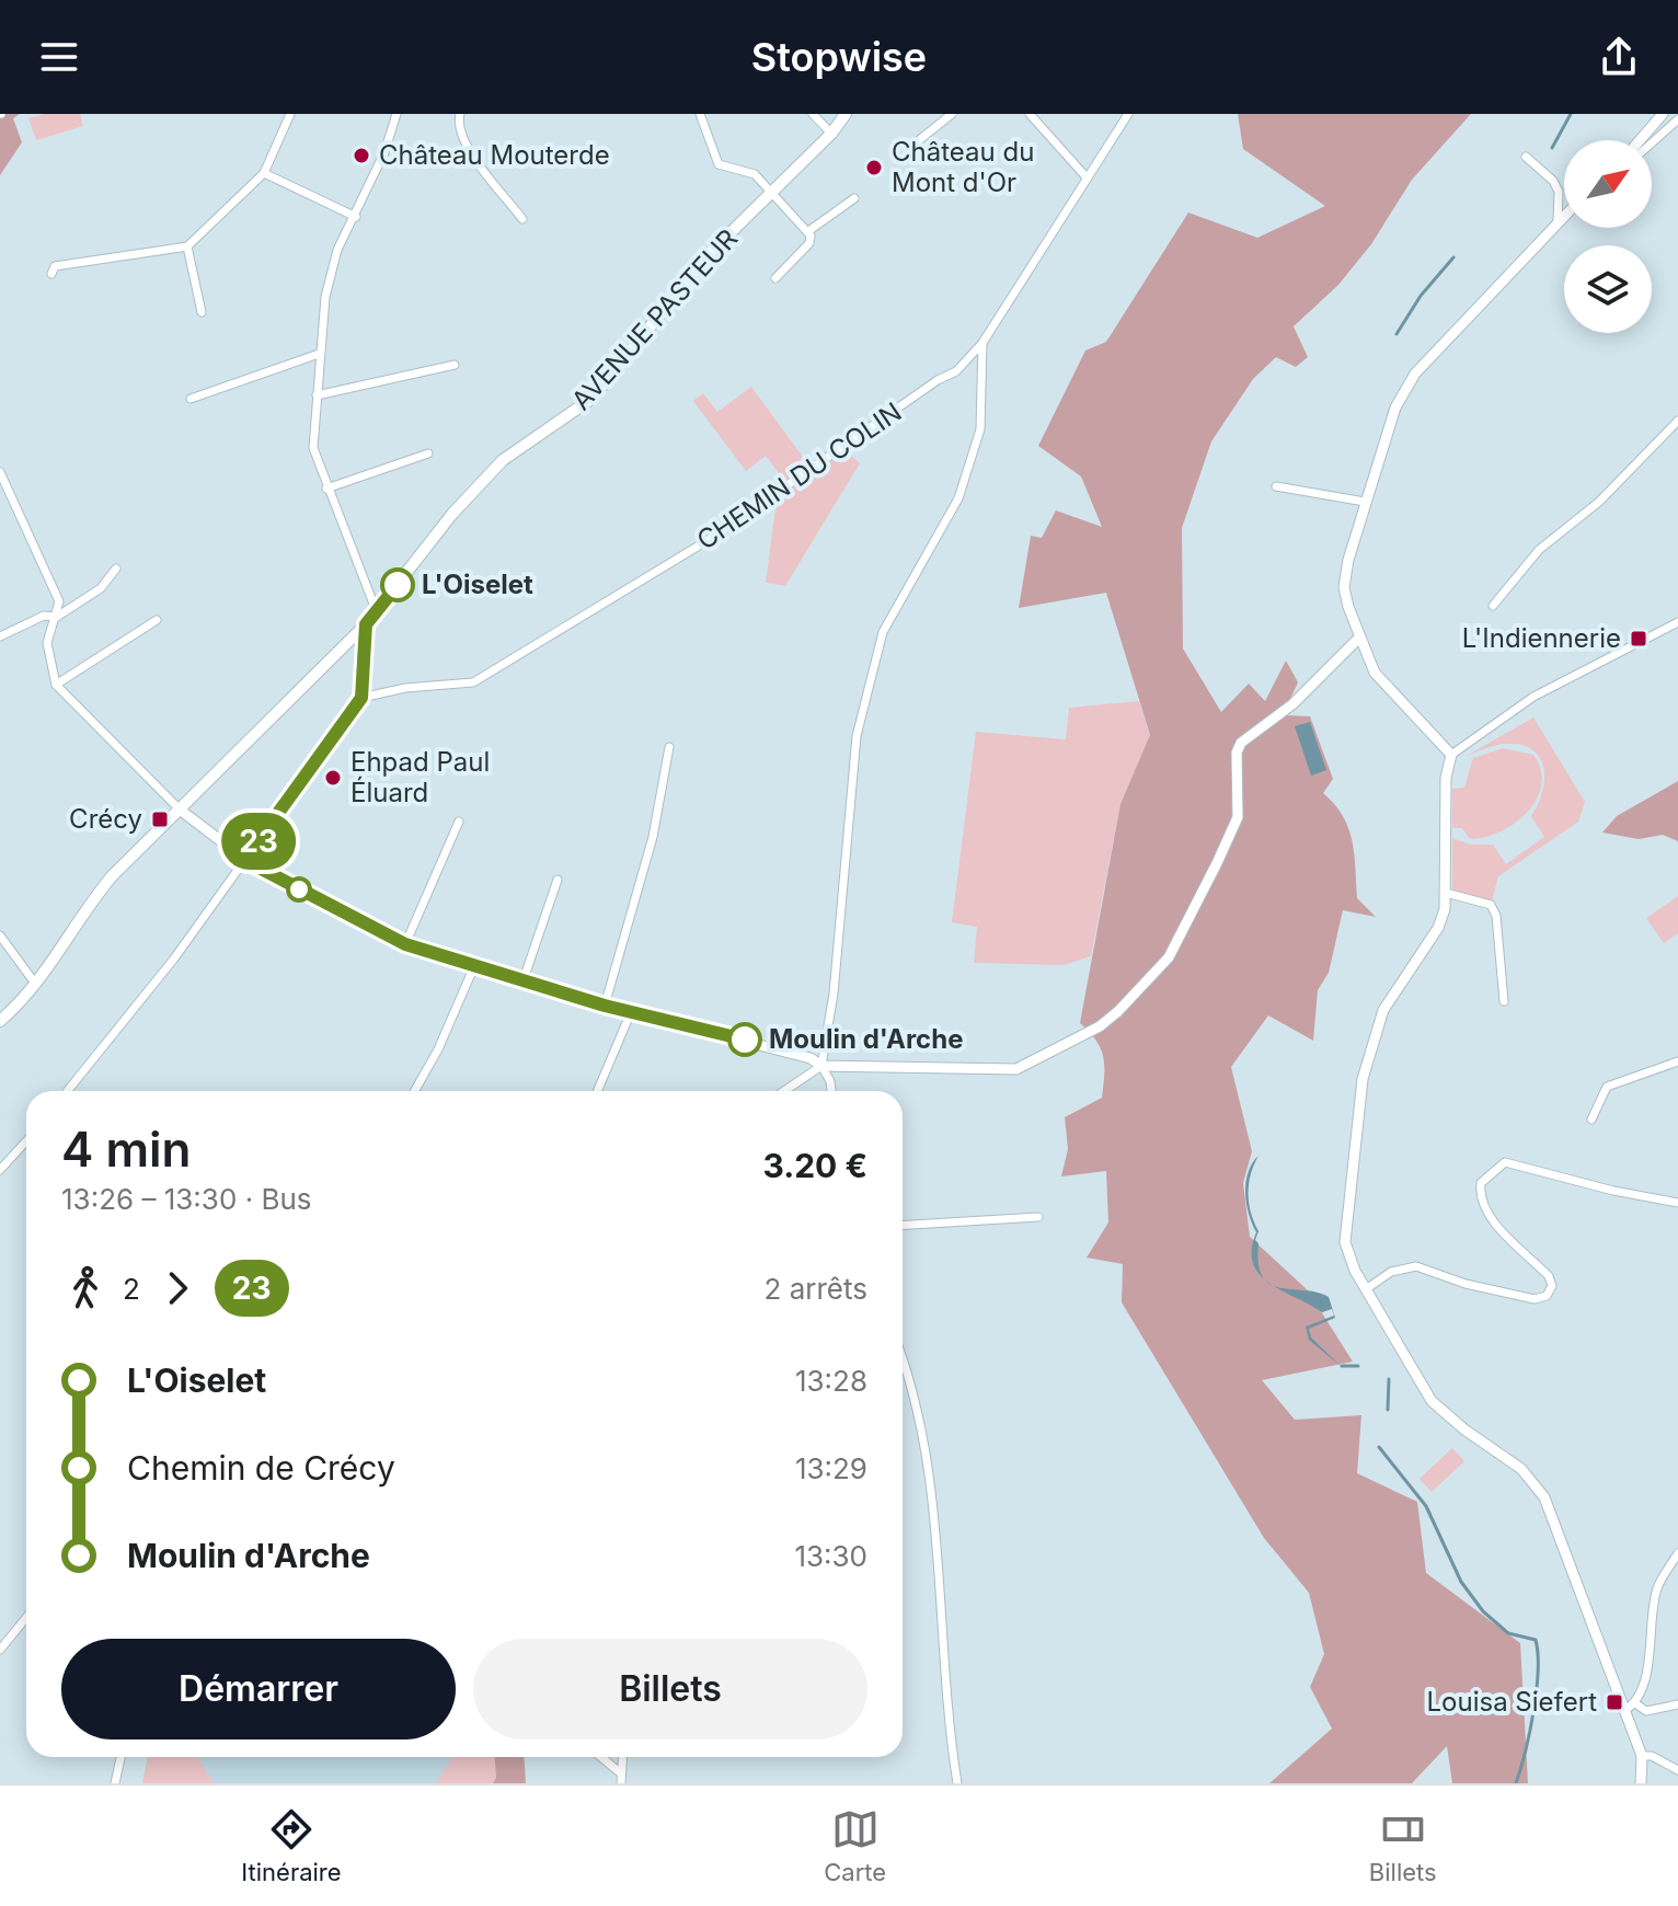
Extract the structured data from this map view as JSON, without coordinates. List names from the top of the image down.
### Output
{
  "streets": {
    "main road": ["AVENUE PASTEUR"],
    "street": ["CHEMIN DU COLIN"]
  },
  "places": {
    "other": [
      "Château Mouterde",
      "Château du Mont d'Or",
      "L'Oiselet",
      "Ehpad Paul Éluard",
      "Moulin d'Arche"
    ],
    "transit": ["L'Indiennerie", "Crécy", "Louisa Siefert"]
  },
  "lines": ["bus line 23"],
  "north": "top right",
  "page": {
    "header": "Stopwise",
    "on_map": "23",
    "heading": ["4 min", "13:26 – 13:30 · Bus", "3.20 €"],
    "legs": ["2", "23", "2 arrêts"],
    "list": [
      {
        "name": "L'Oiselet",
        "value": "13:28"
      },
      {
        "name": "Chemin de Crécy",
        "value": "13:29"
      },
      {
        "name": "Moulin d'Arche",
        "value": "13:30"
      }
    ],
    "buttons": ["Démarrer", "Billets"],
    "tabs": ["Itinéraire", "Carte", "Billets"]
  }
}
